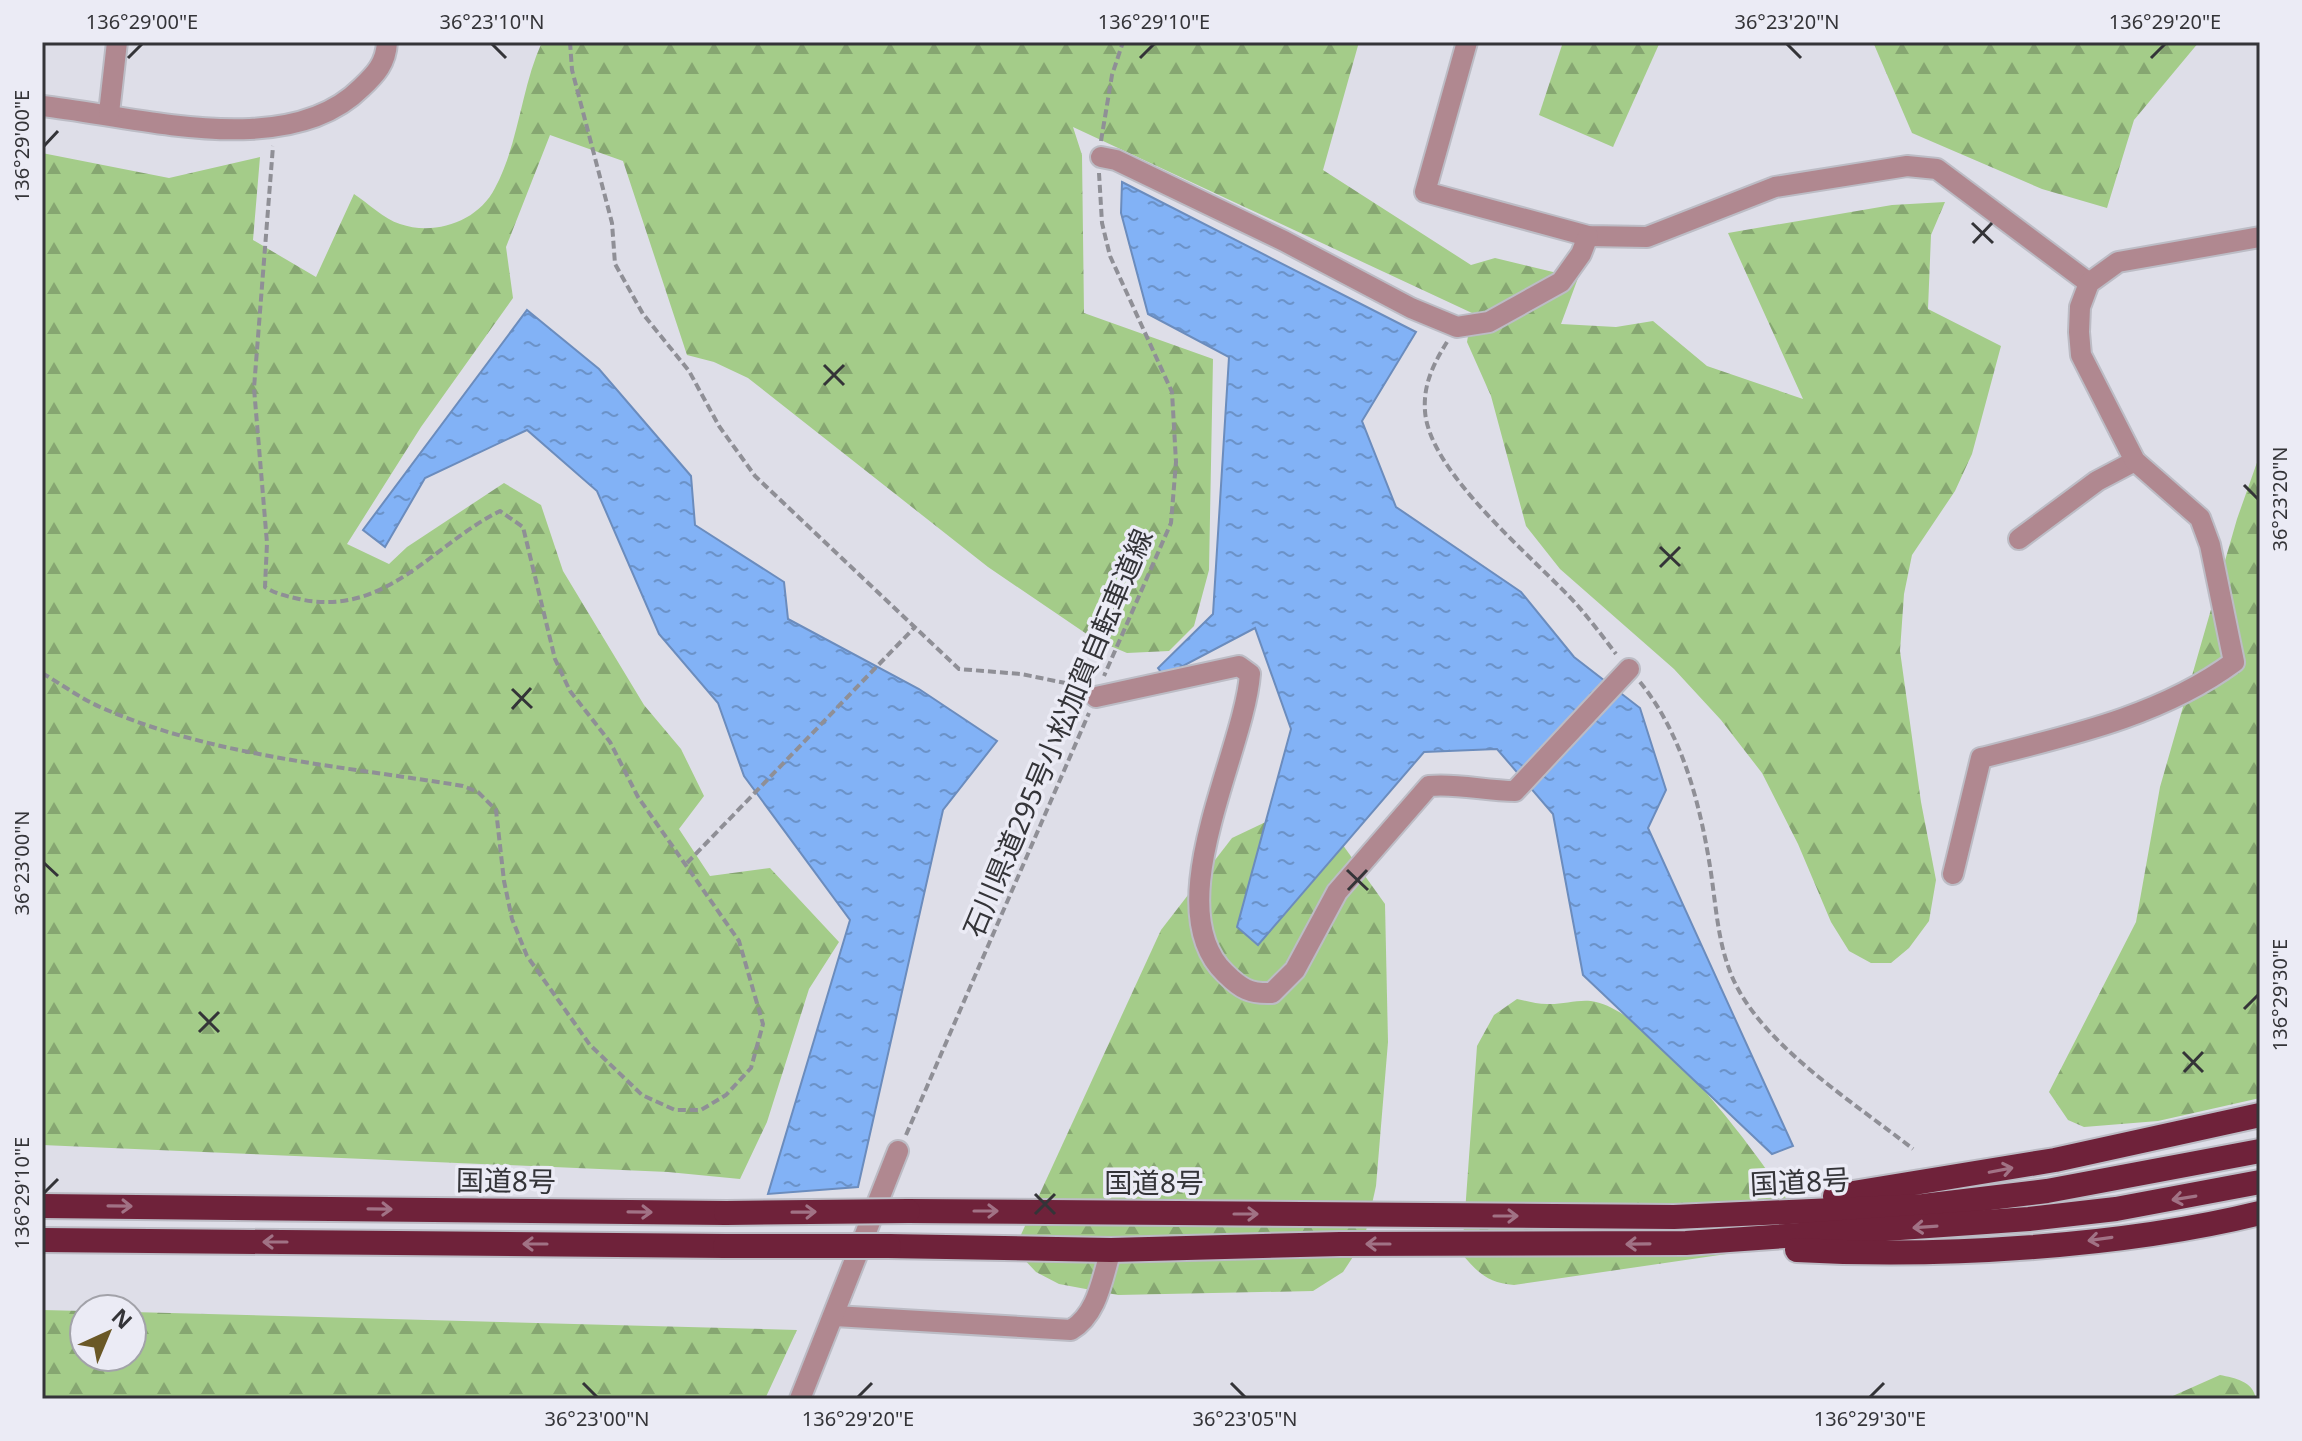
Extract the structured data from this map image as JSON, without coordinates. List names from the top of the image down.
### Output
{
  "streets": {
    "highway": ["国道8号"],
    "path": ["石川県道295号小松加賀自転車道線"]
  },
  "north": "top right",
  "coordinates": [
    "136°29'00\"E",
    "36°23'10\"N",
    "136°29'10\"E",
    "36°23'20\"N",
    "136°29'20\"E",
    "36°23'00\"N",
    "136°29'30\"E",
    "36°23'05\"N"
  ]
}
